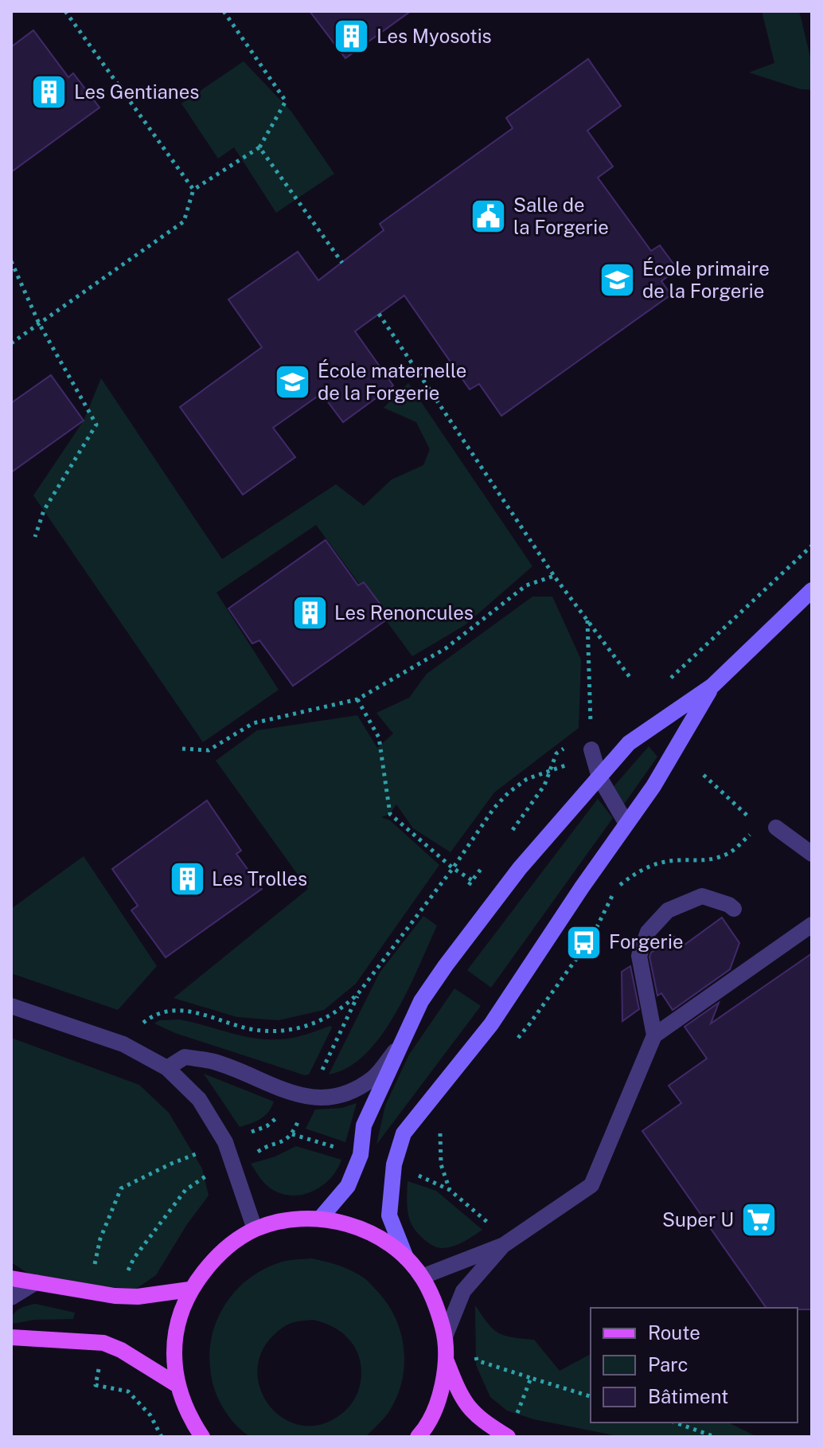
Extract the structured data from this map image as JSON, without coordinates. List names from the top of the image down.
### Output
{
  "places": {
    "building": [
      "Les Myosotis",
      "Les Gentianes",
      "Les Renoncules",
      "Les Trolles"
    ],
    "public building": ["Salle de la Forgerie"],
    "school or university": ["École primaire de la Forgerie", "École maternelle de la Forgerie"],
    "bus stop": ["Forgerie"],
    "supermarket": ["Super U"]
  },
  "legend": ["Route", "Parc", "Bâtiment"]
}
